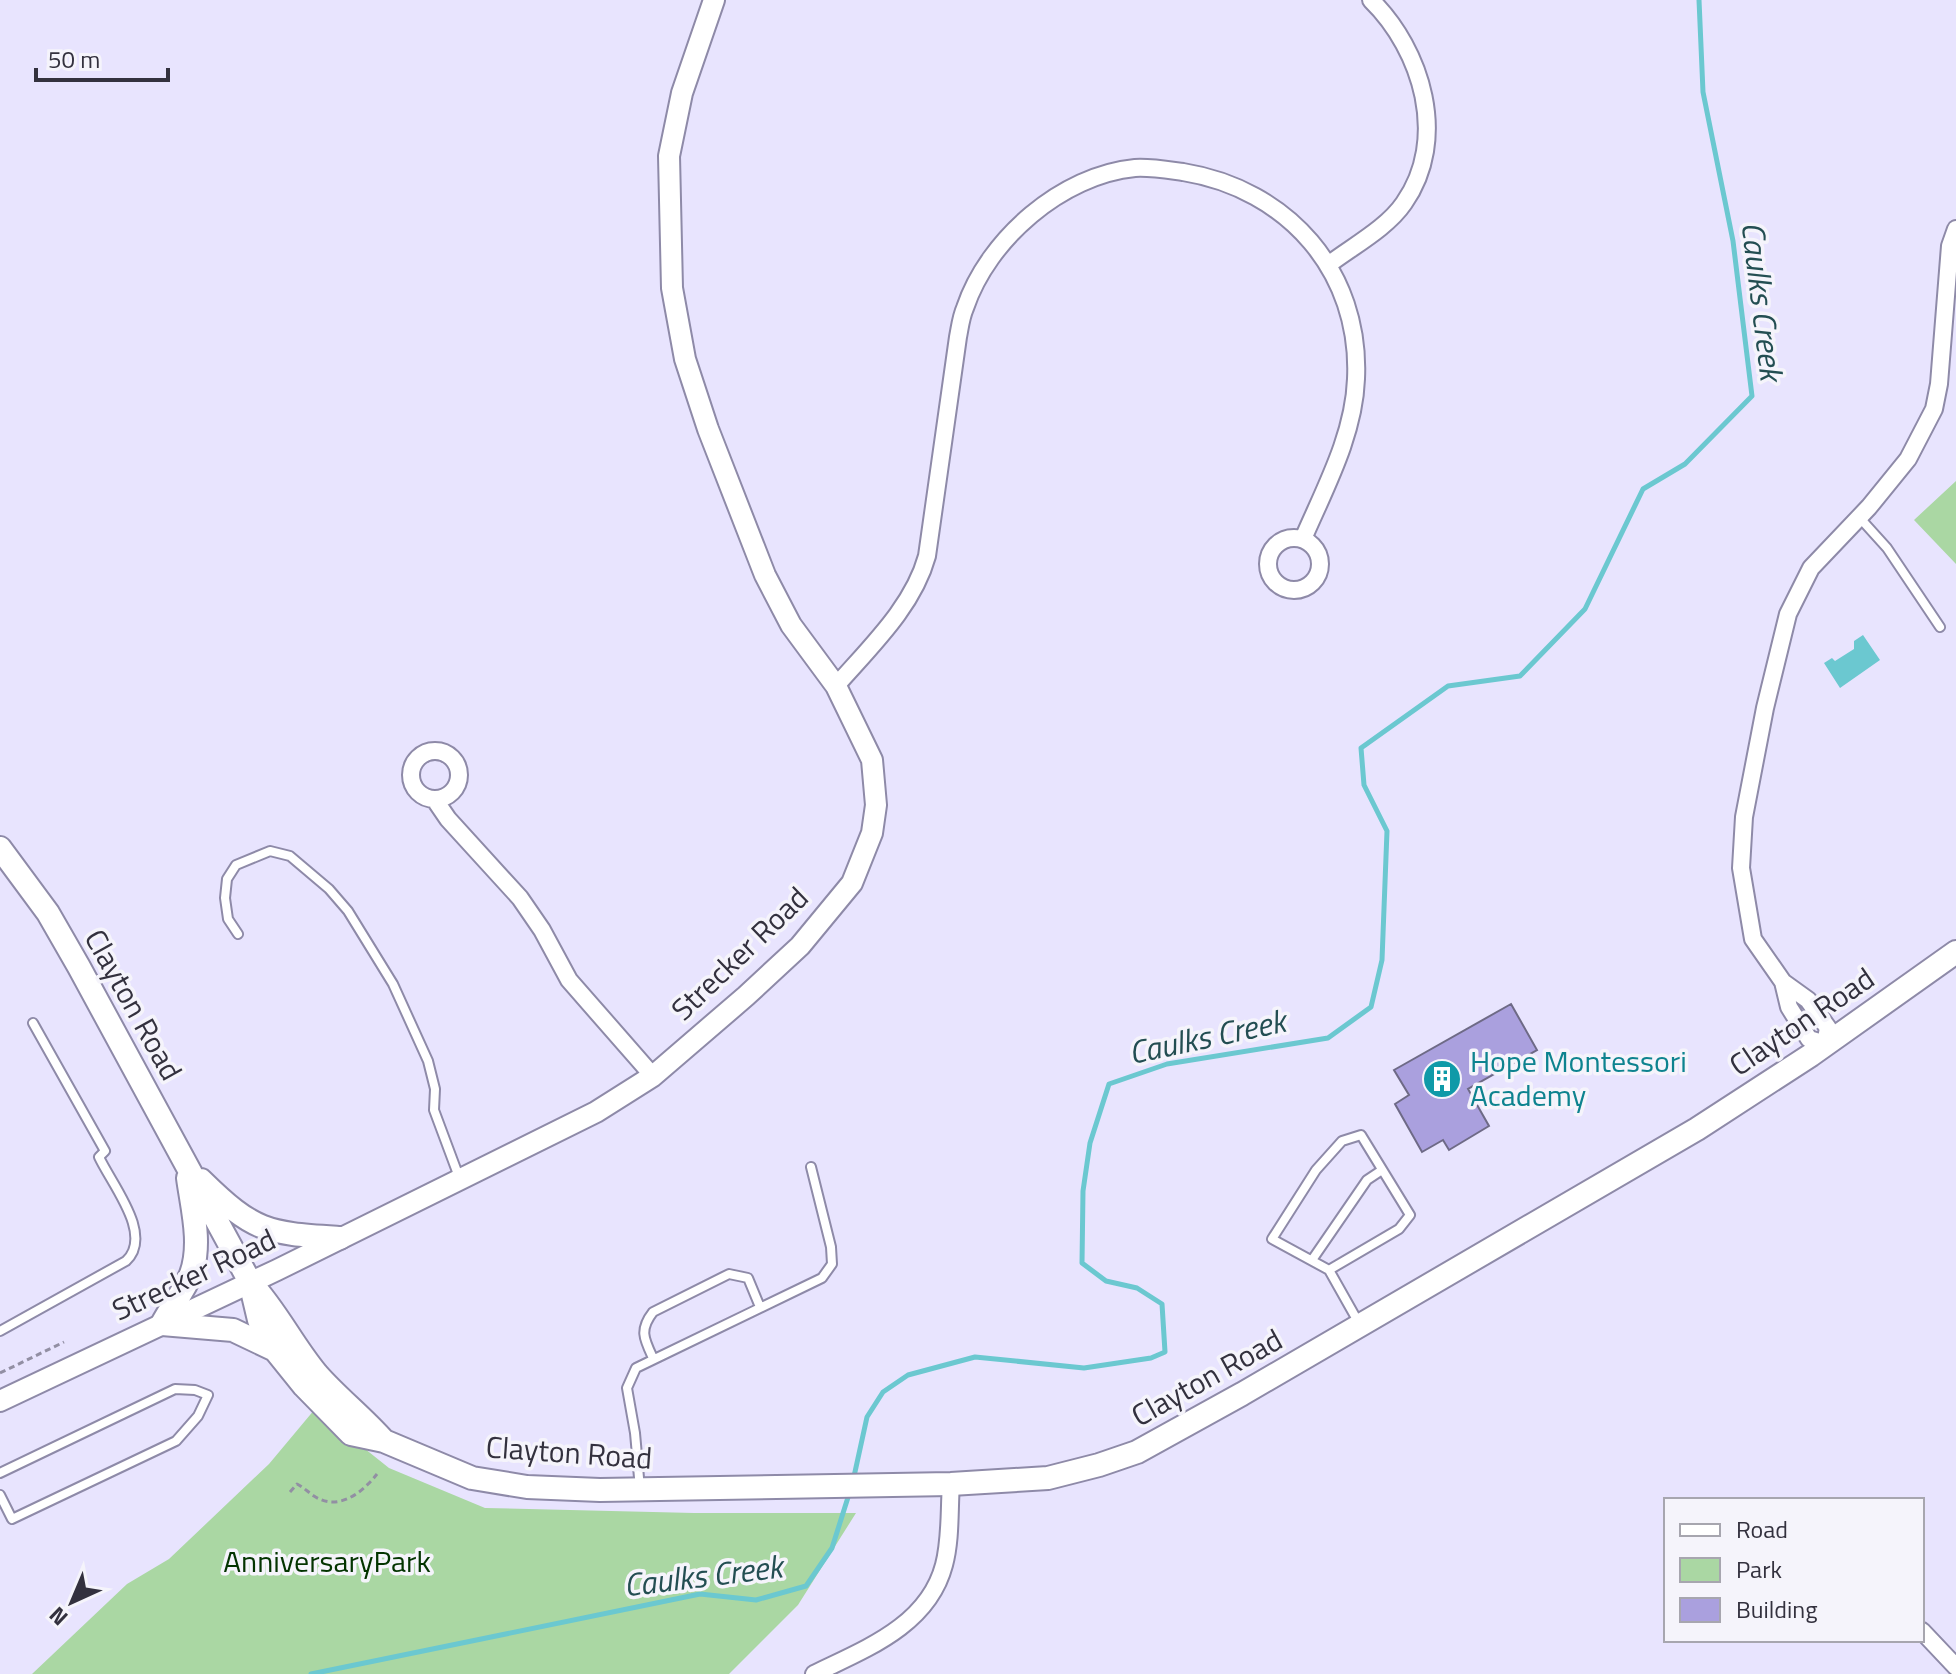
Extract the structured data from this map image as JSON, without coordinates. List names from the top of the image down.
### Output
{
  "streets": {
    "main road": ["Clayton Road"],
    "street": ["Strecker Road"]
  },
  "crossings": [
    ["Strecker Road", "Clayton Road"]
  ],
  "water": ["Caulks Creek"],
  "parks": ["AnniversaryPark"],
  "places": {
    "building": ["Hope Montessori Academy"]
  },
  "legend": ["Road", "Park", "Building"],
  "scale_bar": "50 m",
  "north": "bottom left"
}
